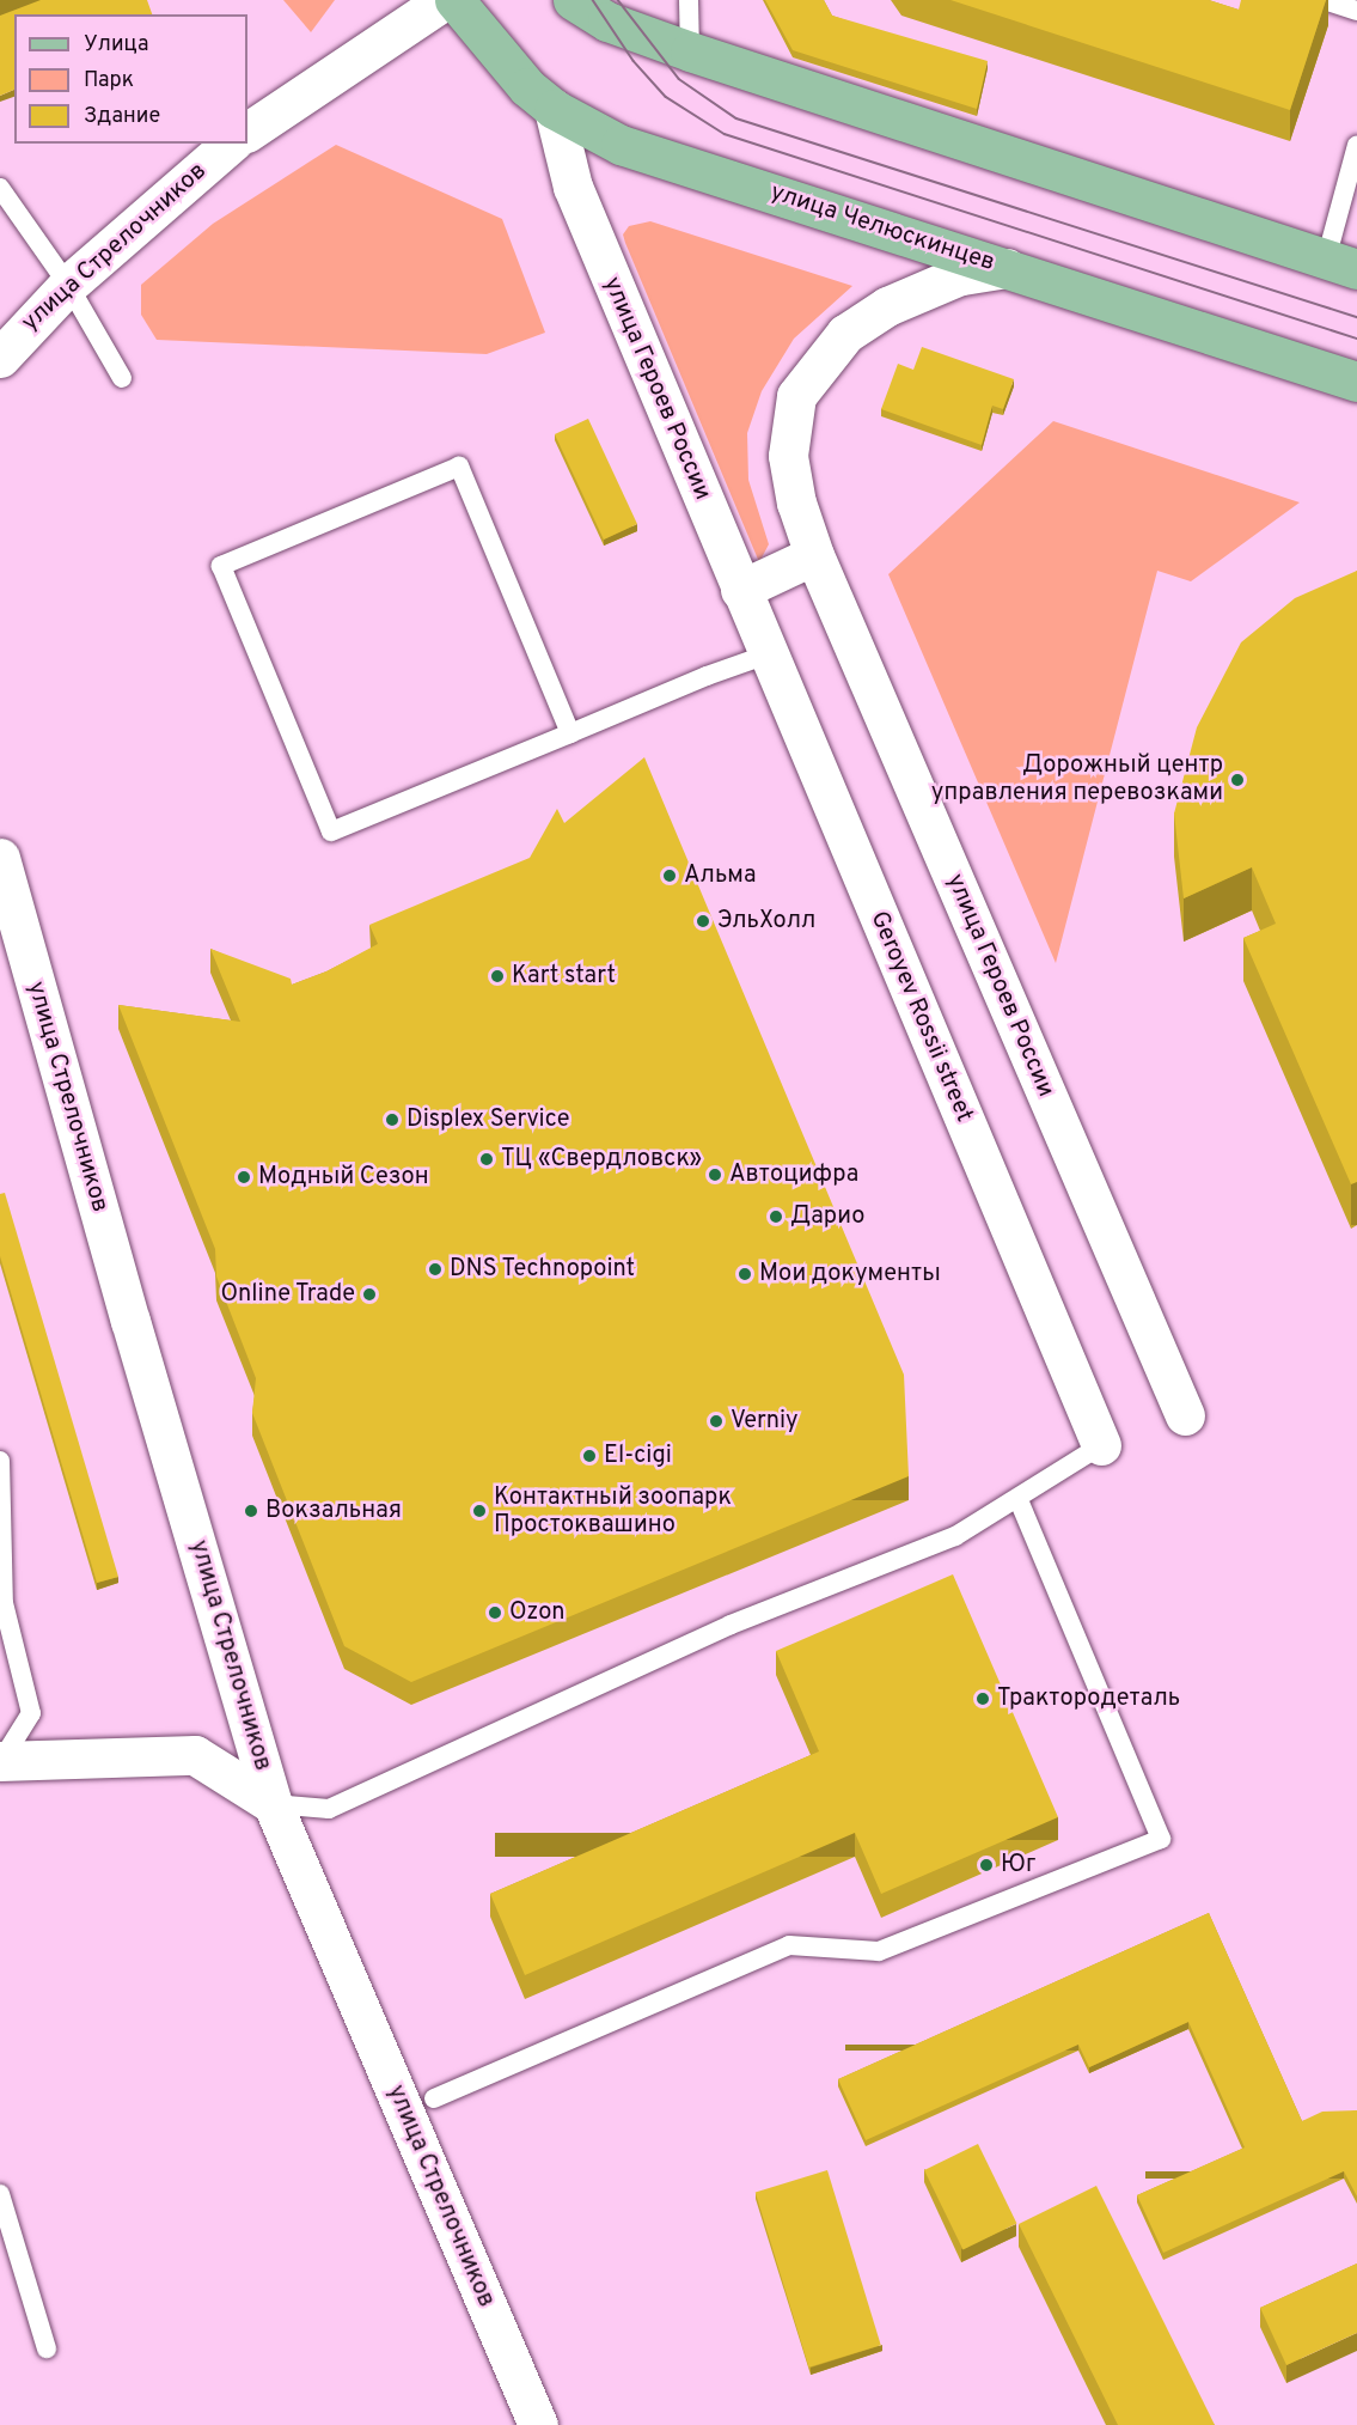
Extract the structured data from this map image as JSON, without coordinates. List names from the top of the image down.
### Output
{
  "streets": {
    "main road": ["улица Челюскинцев"],
    "street": ["улица Стрелочников", "улица Героев России", "Geroyev Rossii street"]
  },
  "crossings": [
    ["улица Челюскинцев", "улица Героев России"],
    ["улица Героев России", "Geroyev Rossii street"]
  ],
  "places": [
    "Дорожный центр управления перевозками",
    "Альма",
    "ЭльХолл",
    "Kart start",
    "Displex Service",
    "ТЦ «Свердловск»",
    "Автоцифра",
    "Модный Сезон",
    "Дарио",
    "DNS Technopoint",
    "Мои документы",
    "Online Trade",
    "Verniy",
    "El-cigi",
    "Вокзальная",
    "Контактный зоопарк Простоквашино",
    "Ozon",
    "Трактородеталь",
    "Юг"
  ],
  "legend": ["Улица", "Парк", "Здание"]
}
